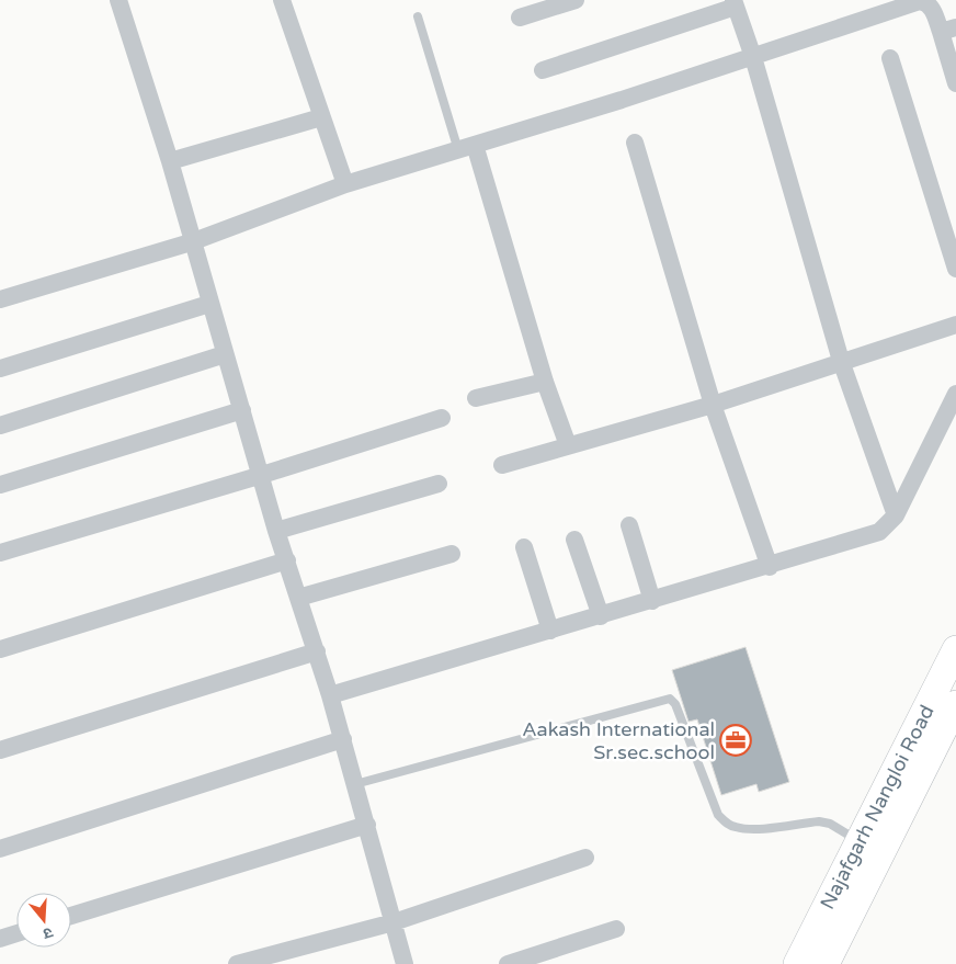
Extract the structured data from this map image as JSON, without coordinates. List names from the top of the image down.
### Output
{
  "streets": {
    "main road": ["Najafgarh Nangloi Road"]
  },
  "places": {
    "office": ["Aakash International Sr.sec.school"]
  },
  "north": "bottom"
}
